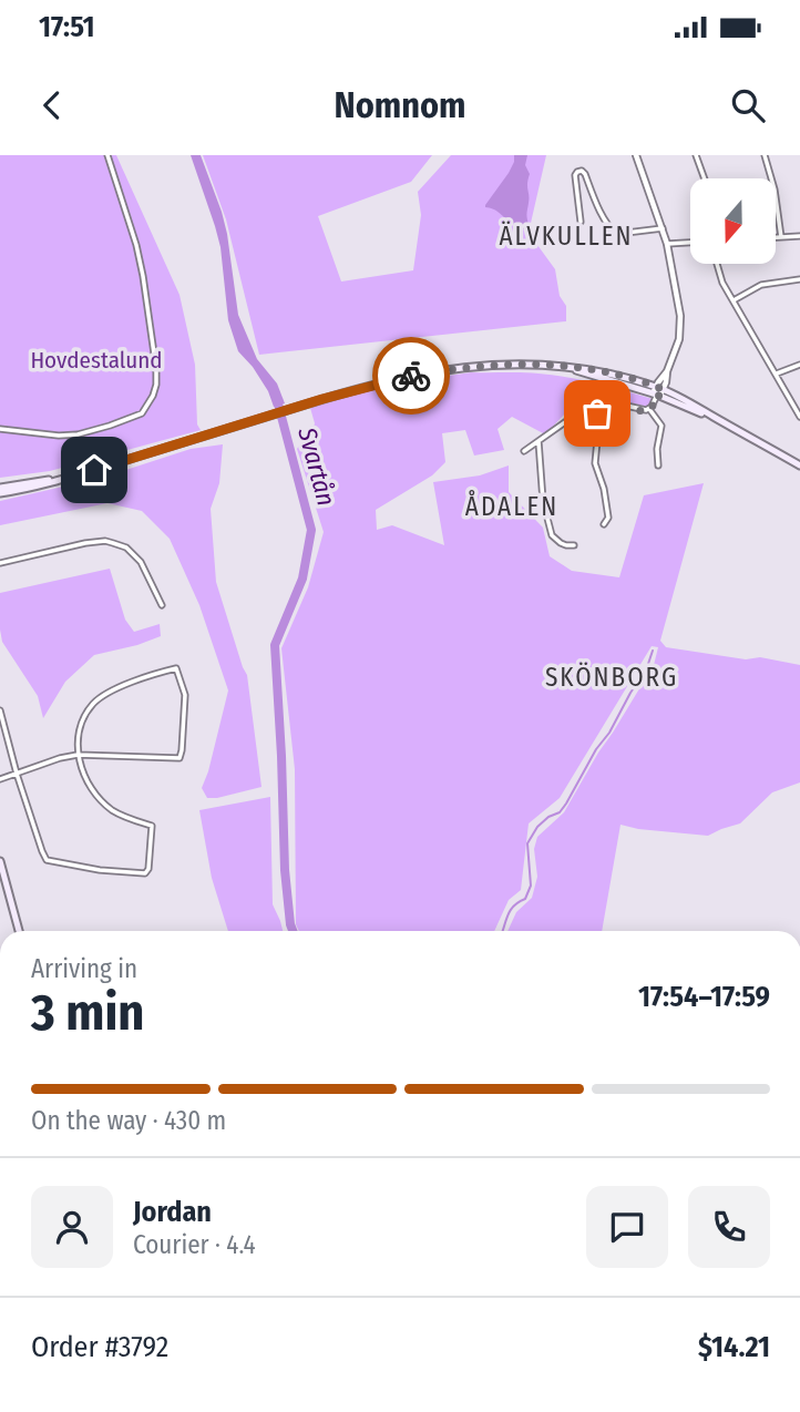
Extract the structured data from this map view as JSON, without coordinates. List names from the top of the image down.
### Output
{
  "districts": ["ÄLVKULLEN", "ÅDALEN", "SKÖNBORG"],
  "water": ["Svartån"],
  "parks": ["Hovdestalund"],
  "north": "bottom",
  "page": {
    "status": "17:51",
    "header": "Nomnom",
    "heading": ["3 min", "Arriving in", "17:54–17:59"],
    "panel": [
      "Jordan",
      "Courier · 4.4",
      "Order #3792",
      "$14.21"
    ],
    "bar": "On the way · 430 m"
  }
}
